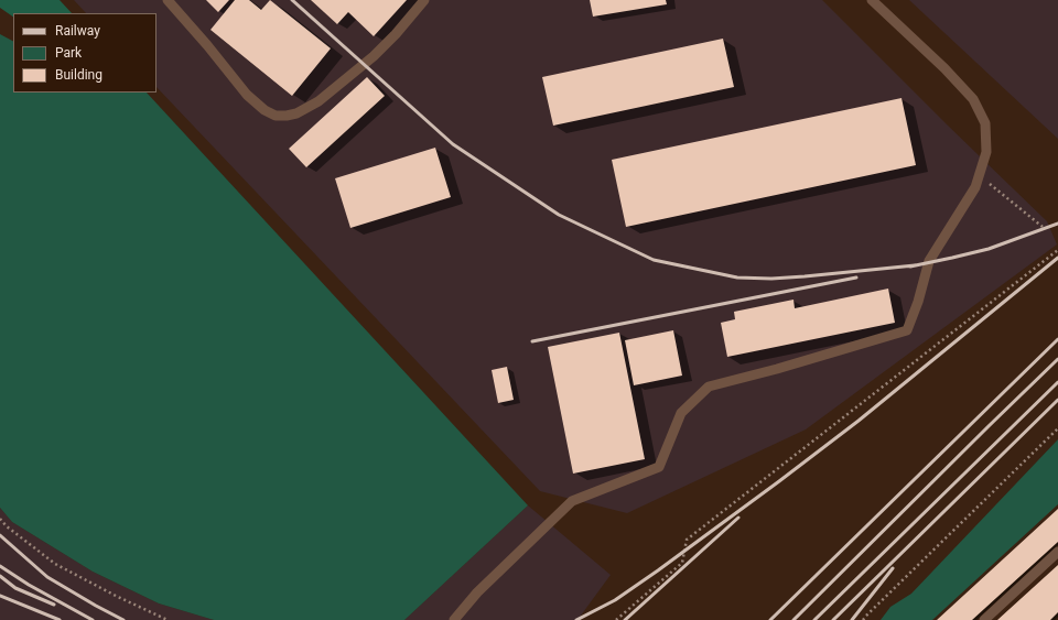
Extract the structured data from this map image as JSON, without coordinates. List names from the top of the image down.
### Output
{
  "legend": ["Railway", "Park", "Building"]
}
